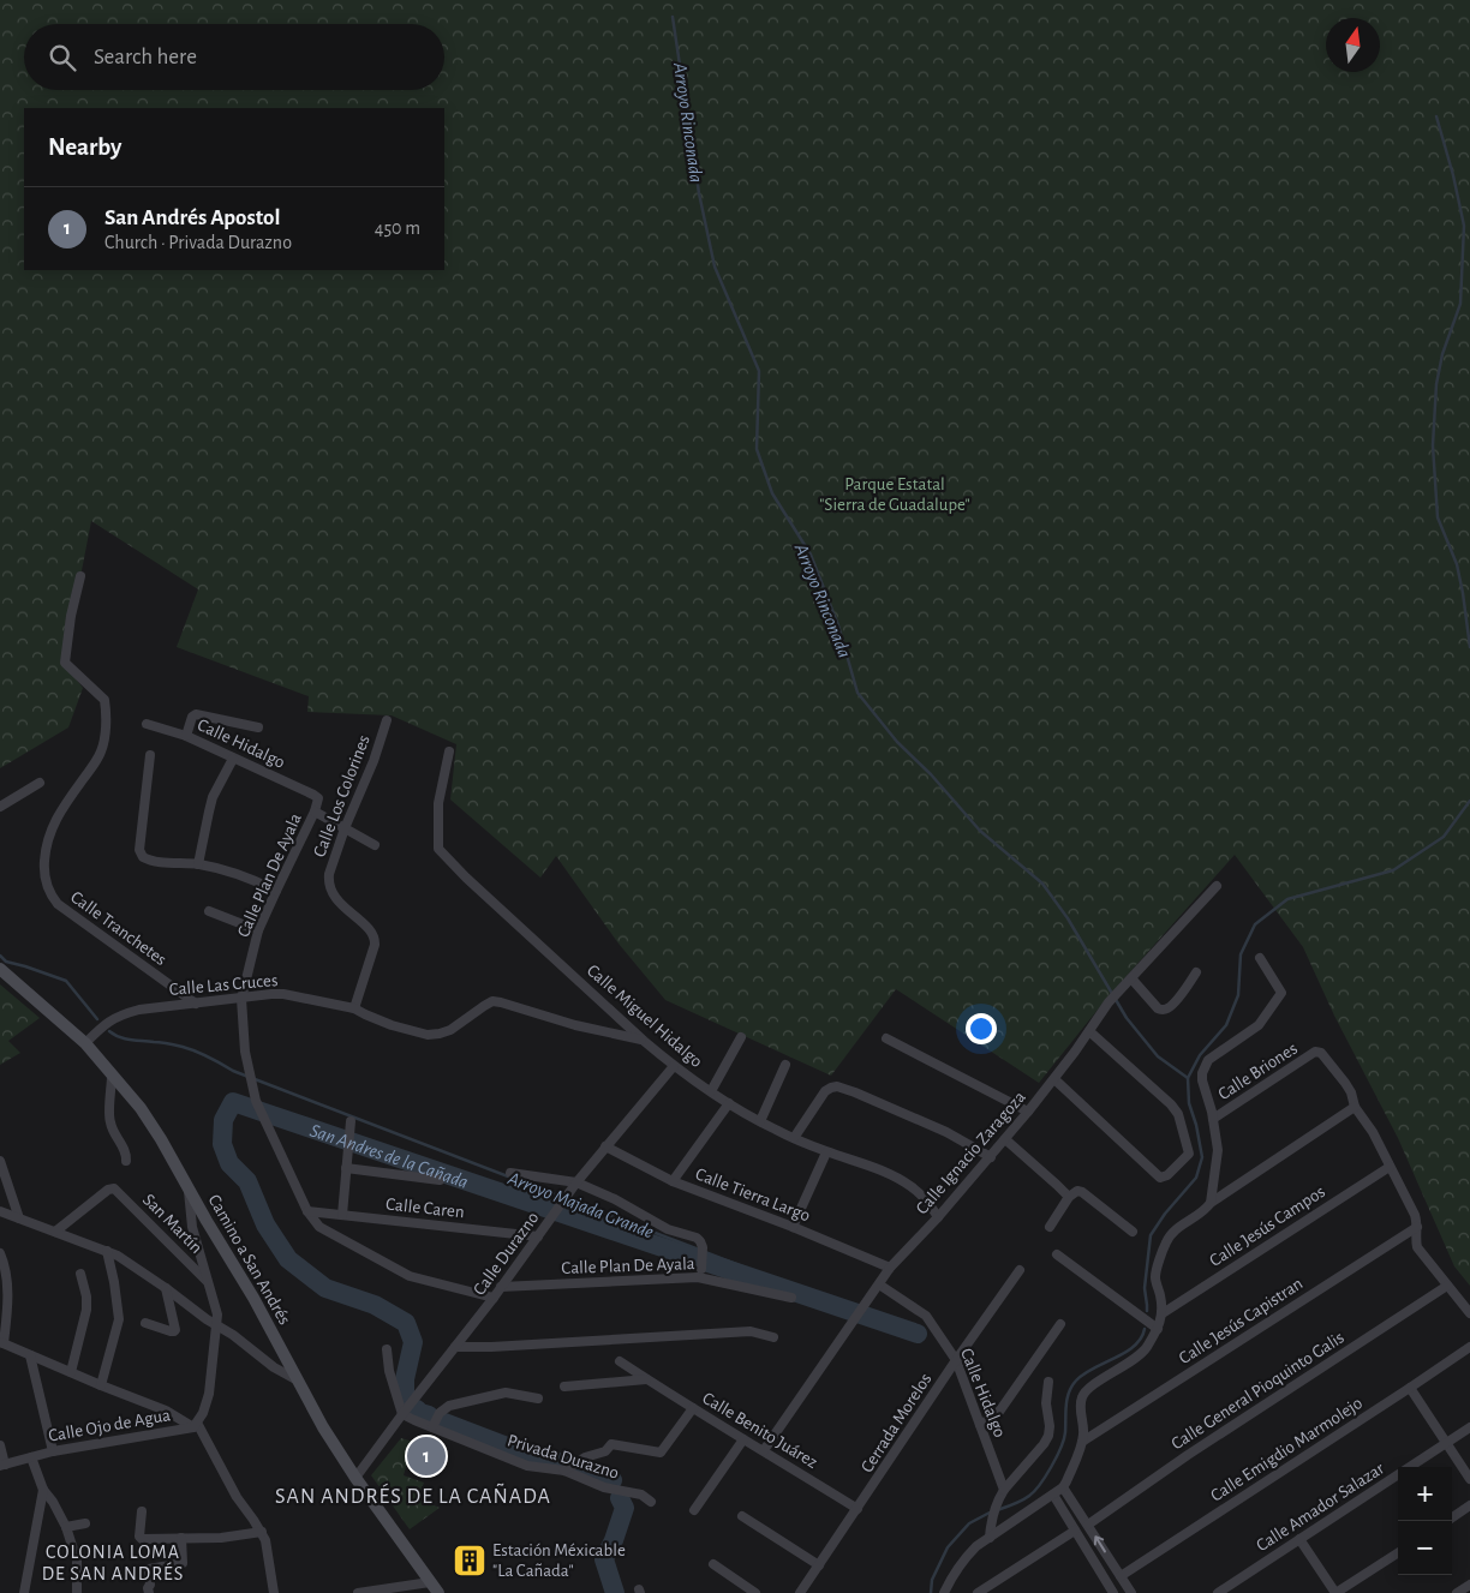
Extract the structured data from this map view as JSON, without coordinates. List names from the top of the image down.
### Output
{
  "streets": {
    "street": [
      "Calle Hidalgo",
      "Calle Los Colorines",
      "Calle Plan De Ayala",
      "Calle Tranchetes",
      "Calle Las Cruces",
      "Calle Miguel Hidalgo",
      "Calle Briones",
      "Calle Ignacio Zaragoza",
      "Calle Tierra Largo",
      "Calle Caren",
      "San Martín",
      "Calle Jesús Campos",
      "Calle Durazno",
      "Camino a San Andrés",
      "Calle Jesús Capistran",
      "Calle General Pioquinto Galis",
      "Cerrada Morelos",
      "Calle Ojo de Agua",
      "Calle Benito Juárez",
      "Calle Emigdio Marmolejo",
      "Privada Durazno",
      "Calle Amador Salazar"
    ]
  },
  "crossings": [
    ["Calle Hidalgo", "Calle Plan De Ayala"],
    ["Calle Hidalgo", "Calle Ignacio Zaragoza"],
    ["Calle Hidalgo", "Cerrada Morelos"],
    ["Calle Los Colorines", "Calle Las Cruces"],
    ["Calle Plan De Ayala", "Calle Las Cruces"],
    ["Calle Plan De Ayala", "Calle Caren"],
    ["Calle Plan De Ayala", "Calle Durazno"],
    ["Calle Tranchetes", "Calle Las Cruces"],
    ["Calle Las Cruces", "Calle Miguel Hidalgo"],
    ["Calle Las Cruces", "Camino a San Andrés"],
    ["Calle Miguel Hidalgo", "Calle Ignacio Zaragoza"],
    ["Calle Miguel Hidalgo", "Calle Durazno"],
    ["Calle Ignacio Zaragoza", "Calle Tierra Largo"],
    ["Calle Ignacio Zaragoza", "Calle Benito Juárez"],
    ["Calle Tierra Largo", "Calle Durazno"],
    ["Calle Caren", "Calle Durazno"],
    ["San Martín", "Calle Ojo de Agua"],
    ["Calle Durazno", "Camino a San Andrés"],
    ["Calle Durazno", "Privada Durazno"],
    ["Camino a San Andrés", "Calle Ojo de Agua"],
    ["Cerrada Morelos", "Calle Benito Juárez"]
  ],
  "districts": ["SAN ANDRÉS DE LA CAÑADA", "COLONIA LOMA DE SAN ANDRÉS"],
  "water": ["Arroyo Rinconada", "San Andres de la Cañada", "Arroyo Majada Grande"],
  "parks": ["Parque Estatal \"Sierra de Guadalupe\""],
  "places": {
    "building": ["Estación Méxicable \"La Cañada\""]
  },
  "north": "top",
  "page": {
    "search": "Search here",
    "heading": "Nearby",
    "list": [
      {
        "mark": "1",
        "name": "San Andrés Apostol",
        "note": "Church · Privada Durazno",
        "value": "450 m"
      }
    ],
    "pins": "1",
    "map_buttons": ["+", "−"]
  }
}
